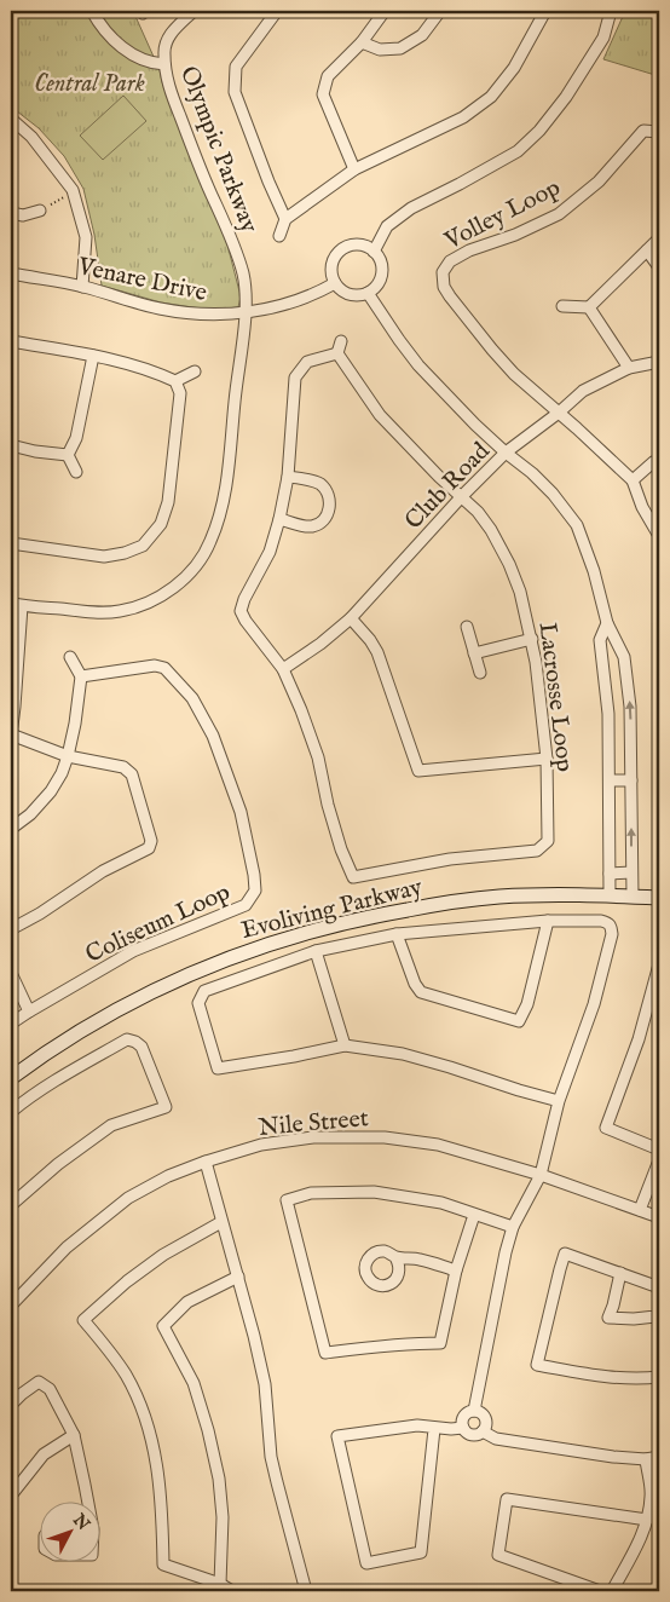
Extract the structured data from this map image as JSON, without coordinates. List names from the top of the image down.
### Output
{
  "streets": {
    "street": [
      "Olympic Parkway",
      "Volley Loop",
      "Venare Drive",
      "Club Road",
      "Lacrosse Loop",
      "Evoliving Parkway",
      "Coliseum Loop",
      "Nile Street"
    ]
  },
  "crossings": [
    ["Olympic Parkway", "Venare Drive"],
    ["Volley Loop", "Club Road"],
    ["Club Road", "Lacrosse Loop"]
  ],
  "parks": ["Central Park"],
  "north": "top right"
}
